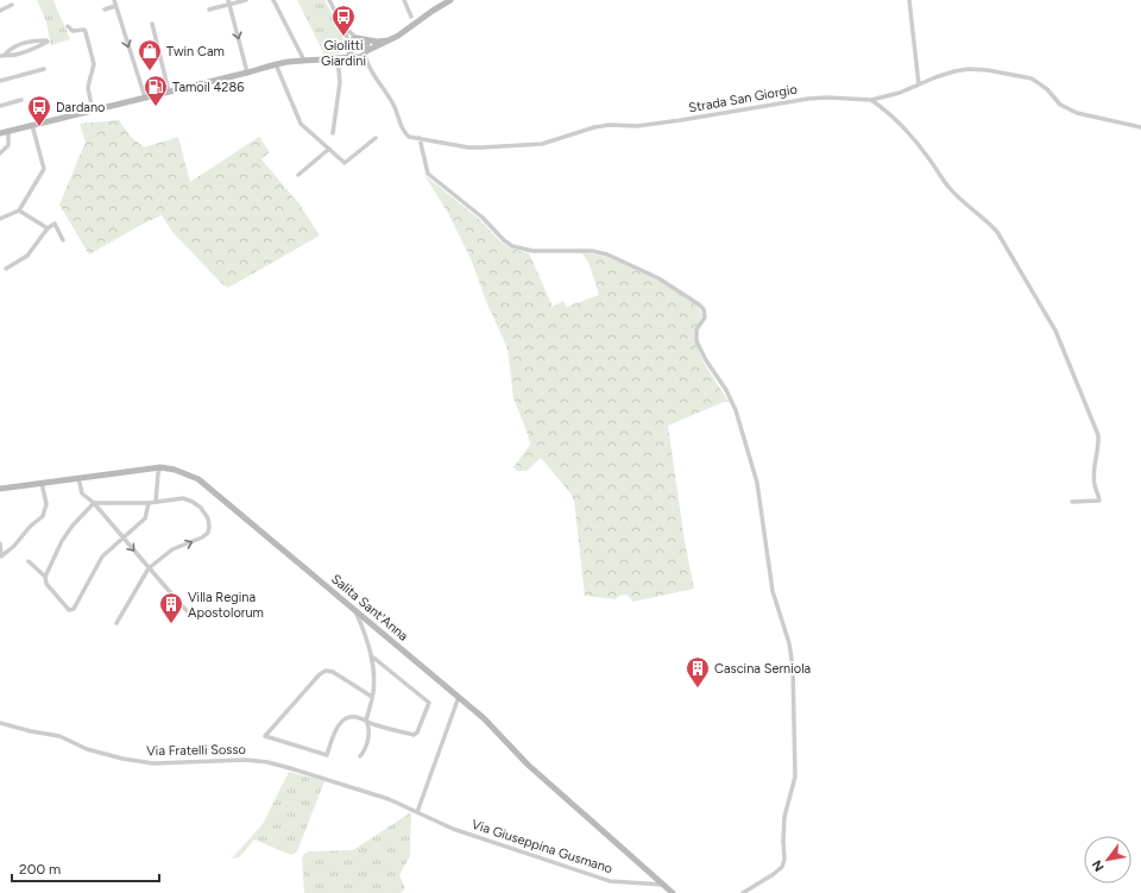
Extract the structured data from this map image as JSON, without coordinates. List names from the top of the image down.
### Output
{
  "streets": {
    "street": [
      "Strada San Giorgio",
      "Salita Sant'Anna",
      "Via Fratelli Sosso",
      "Via Giuseppina Gusmano"
    ]
  },
  "crossings": [
    ["Salita Sant'Anna", "Via Giuseppina Gusmano"],
    ["Via Fratelli Sosso", "Via Giuseppina Gusmano"]
  ],
  "places": {
    "bus stop": ["Giolitti Giardini", "Dardano"],
    "shop": ["Twin Cam"],
    "fuel station": ["Tamoil 4286"],
    "building": ["Villa Regina Apostolorum", "Cascina Serniola"]
  },
  "scale_bar": "200 m",
  "north": "bottom left"
}
